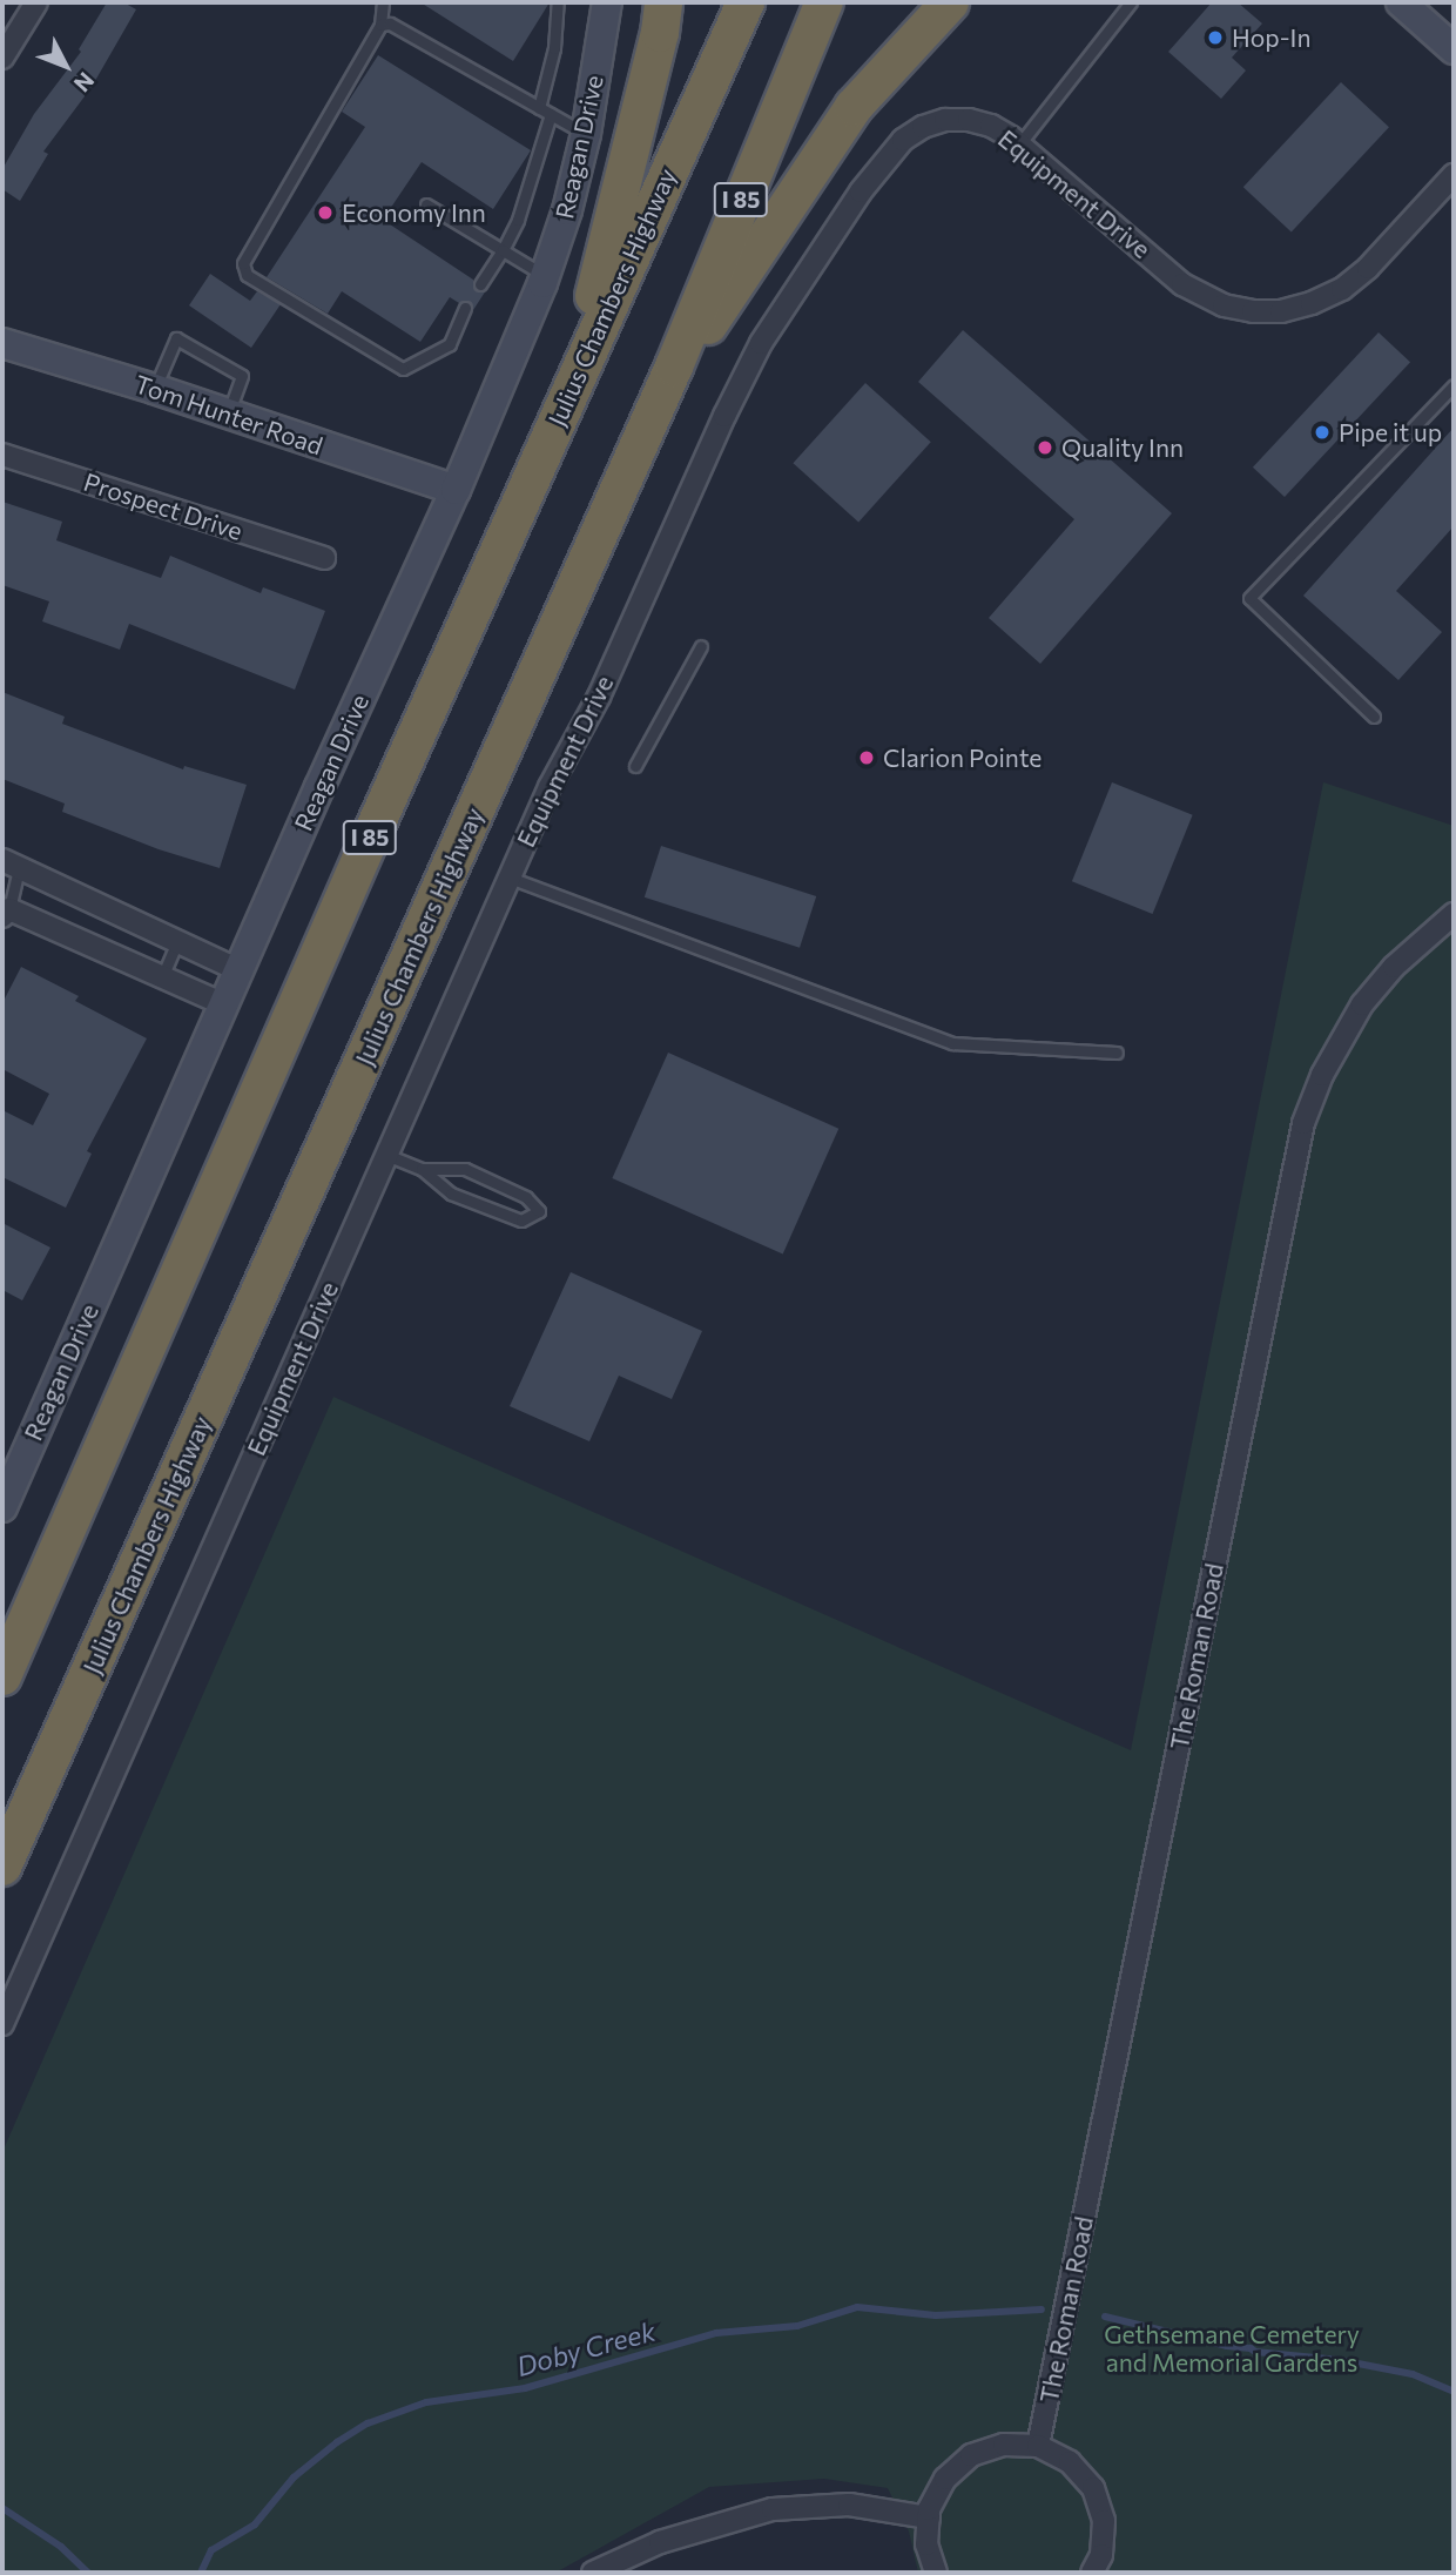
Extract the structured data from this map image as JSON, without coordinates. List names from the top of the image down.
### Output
{
  "streets": {
    "highway": ["I 85", "Julius Chambers Highway"],
    "street": [
      "Reagan Drive",
      "Equipment Drive",
      "Tom Hunter Road",
      "Prospect Drive",
      "The Roman Road"
    ]
  },
  "crossings": [
    ["Reagan Drive", "Tom Hunter Road"]
  ],
  "water": ["Doby Creek"],
  "parks": ["Gethsemane Cemetery and Memorial Gardens"],
  "places": [
    "Hop-In",
    "Economy Inn",
    "Pipe it up",
    "Quality Inn",
    "Clarion Pointe"
  ],
  "north": "bottom right"
}
